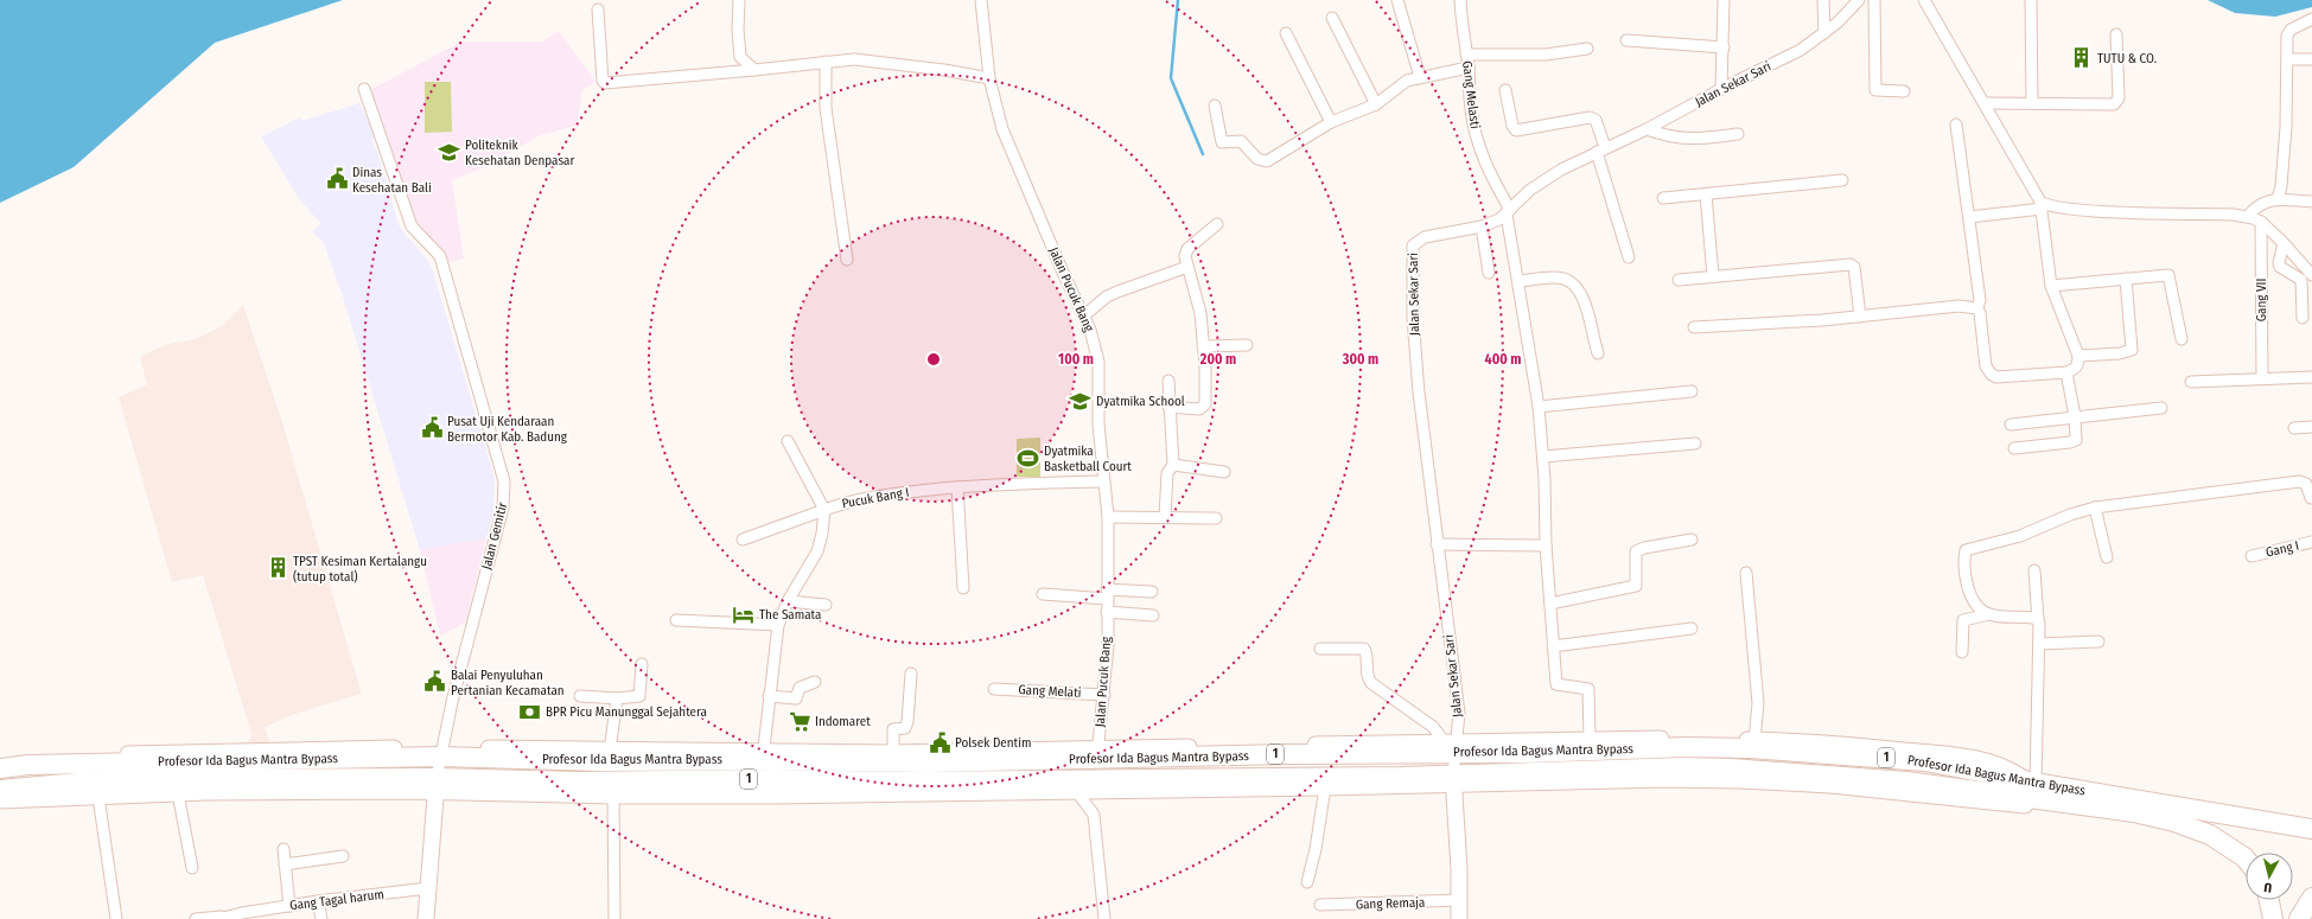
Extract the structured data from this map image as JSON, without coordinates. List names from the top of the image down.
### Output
{
  "streets": {
    "highway": ["Profesor Ida Bagus Mantra Bypass", "1"],
    "street": [
      "Jalan Sekar Sari",
      "Gang Melasti",
      "Jalan Pucuk Bang",
      "Gang VII",
      "Pucuk Bang I",
      "Jalan Gemitir",
      "Gang I",
      "Gang Melati",
      "Gang Tagal harum",
      "Gang Remaja"
    ]
  },
  "crossings": [
    ["Jalan Sekar Sari", "Gang Melasti"],
    ["Jalan Sekar Sari", "Profesor Ida Bagus Mantra Bypass"],
    ["Jalan Pucuk Bang", "Pucuk Bang I"],
    ["Jalan Pucuk Bang", "Gang Melati"],
    ["Jalan Pucuk Bang", "Profesor Ida Bagus Mantra Bypass"],
    ["Pucuk Bang I", "Profesor Ida Bagus Mantra Bypass"],
    ["Jalan Gemitir", "Profesor Ida Bagus Mantra Bypass"],
    ["Jalan Gemitir", "Gang Tagal harum"]
  ],
  "places": {
    "building": ["TUTU & CO.", "TPST Kesiman Kertalangu (tutup total)"],
    "school or university": ["Politeknik Kesehatan Denpasar", "Dyatmika School"],
    "public building": [
      "Dinas Kesehatan Bali",
      "Pusat Uji Kendaraan Bermotor Kab. Badung",
      "Balai Penyuluhan Pertanian Kecamatan",
      "Polsek Dentim"
    ],
    "sports": ["Dyatmika Basketball Court"],
    "hotel": ["The Samata"],
    "bank": ["BPR Picu Manunggal Sejahtera"],
    "supermarket": ["Indomaret"]
  },
  "north": "bottom",
  "rings": [
    "100 m",
    "200 m",
    "300 m",
    "400 m"
  ]
}
